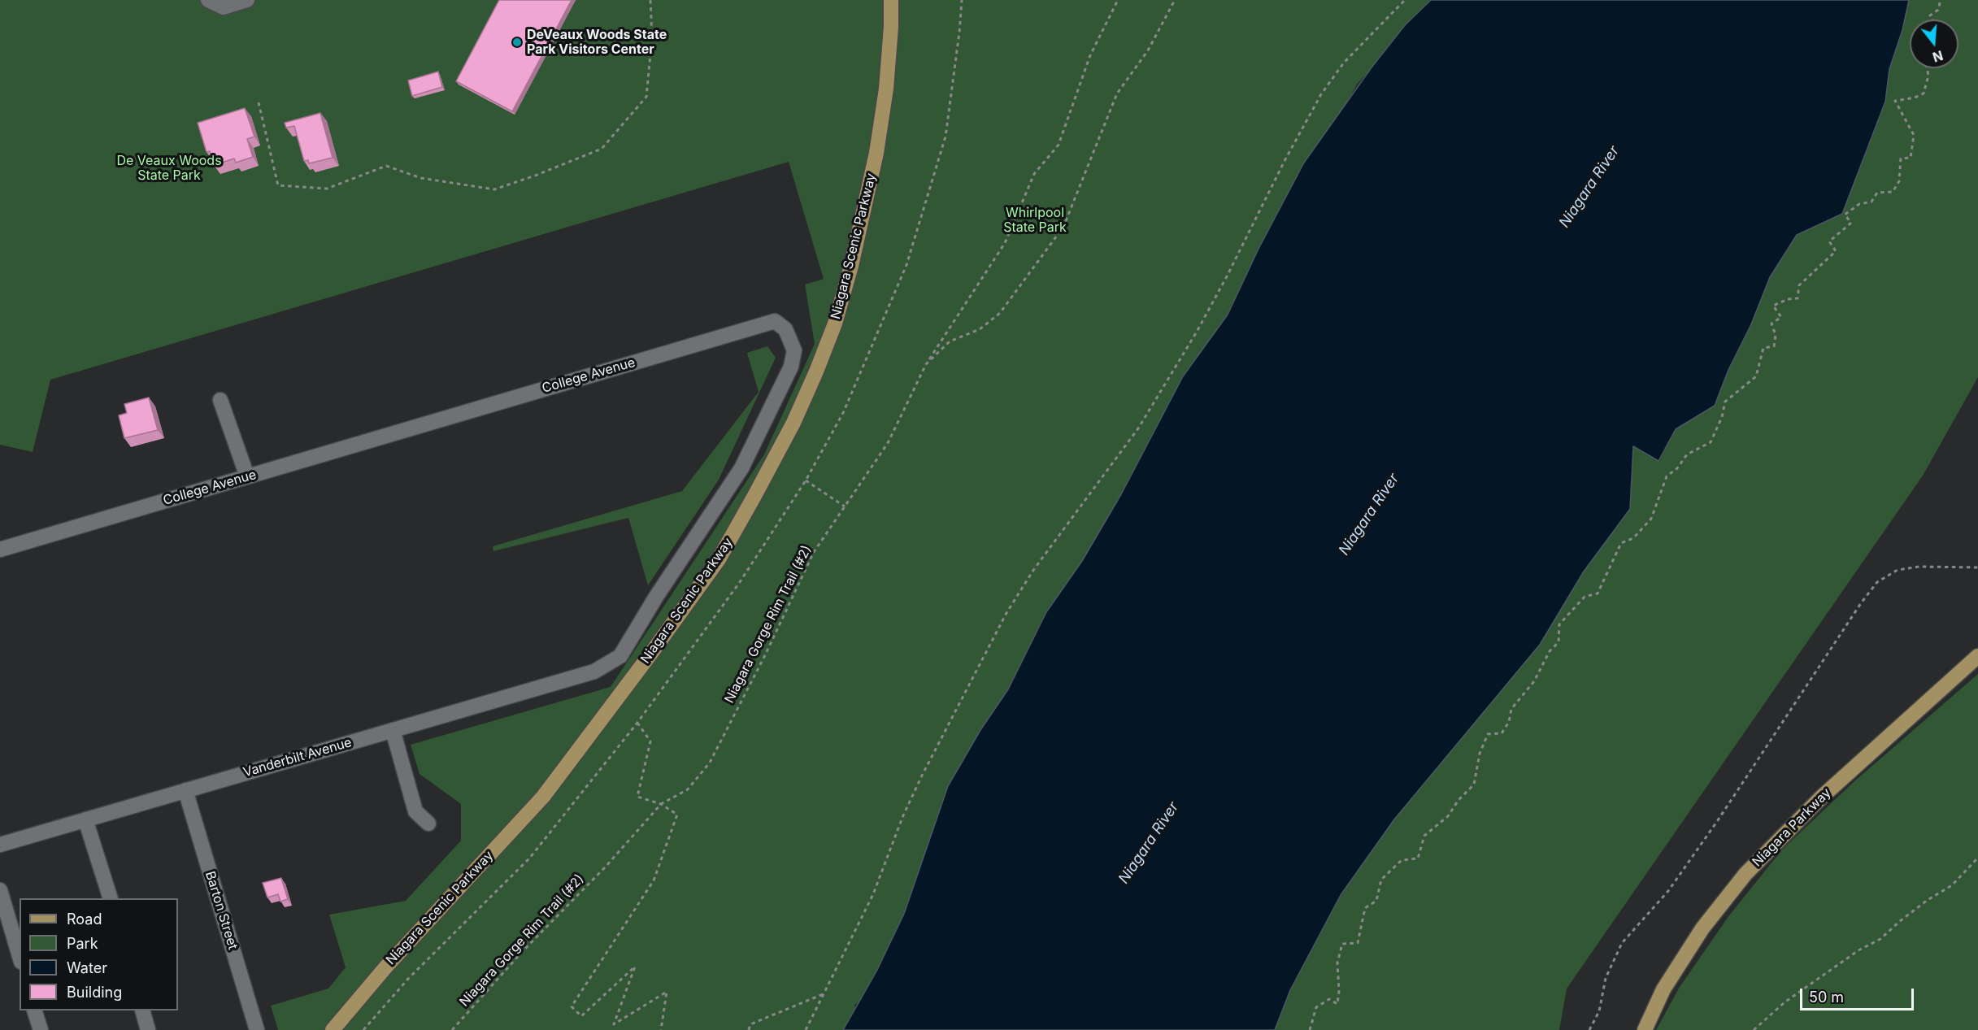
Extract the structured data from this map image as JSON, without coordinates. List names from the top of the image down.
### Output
{
  "streets": {
    "main road": ["Niagara Scenic Parkway", "Niagara Parkway"],
    "street": ["College Avenue", "Vanderbilt Avenue", "Barton Street"],
    "path": ["Niagara Gorge Rim Trail (#2)"]
  },
  "crossings": [
    ["College Avenue", "Vanderbilt Avenue"],
    ["Vanderbilt Avenue", "Barton Street"]
  ],
  "water": ["Niagara River"],
  "parks": ["De Veaux Woods State Park", "Whirlpool State Park"],
  "places": ["DeVeaux Woods State Park Visitors Center"],
  "legend": [
    "Road",
    "Park",
    "Water",
    "Building"
  ],
  "scale_bar": "50 m",
  "north": "bottom"
}
